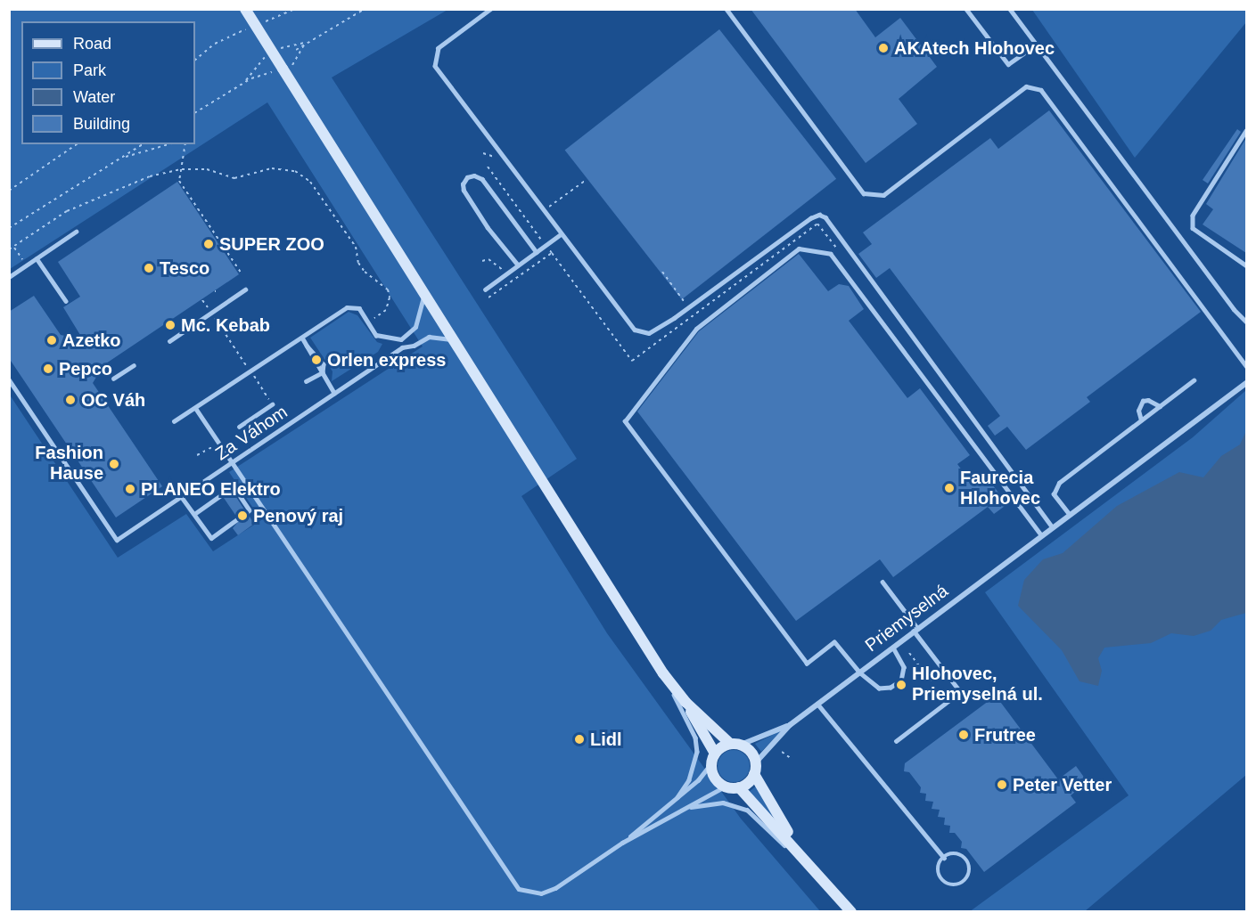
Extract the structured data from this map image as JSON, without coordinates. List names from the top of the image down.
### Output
{
  "streets": {
    "street": ["Priemyselná"],
    "lane": ["Za Váhom"]
  },
  "places": [
    "AKAtech Hlohovec",
    "SUPER ZOO",
    "Tesco",
    "Mc. Kebab",
    "Azetko",
    "Orlen express",
    "Pepco",
    "OC Váh",
    "Fashion Hause",
    "Faurecia Hlohovec",
    "PLANEO Elektro",
    "Penový raj",
    "Hlohovec, Priemyselná ul.",
    "Frutree",
    "Lidl",
    "Peter Vetter"
  ],
  "legend": [
    "Road",
    "Park",
    "Water",
    "Building"
  ]
}
